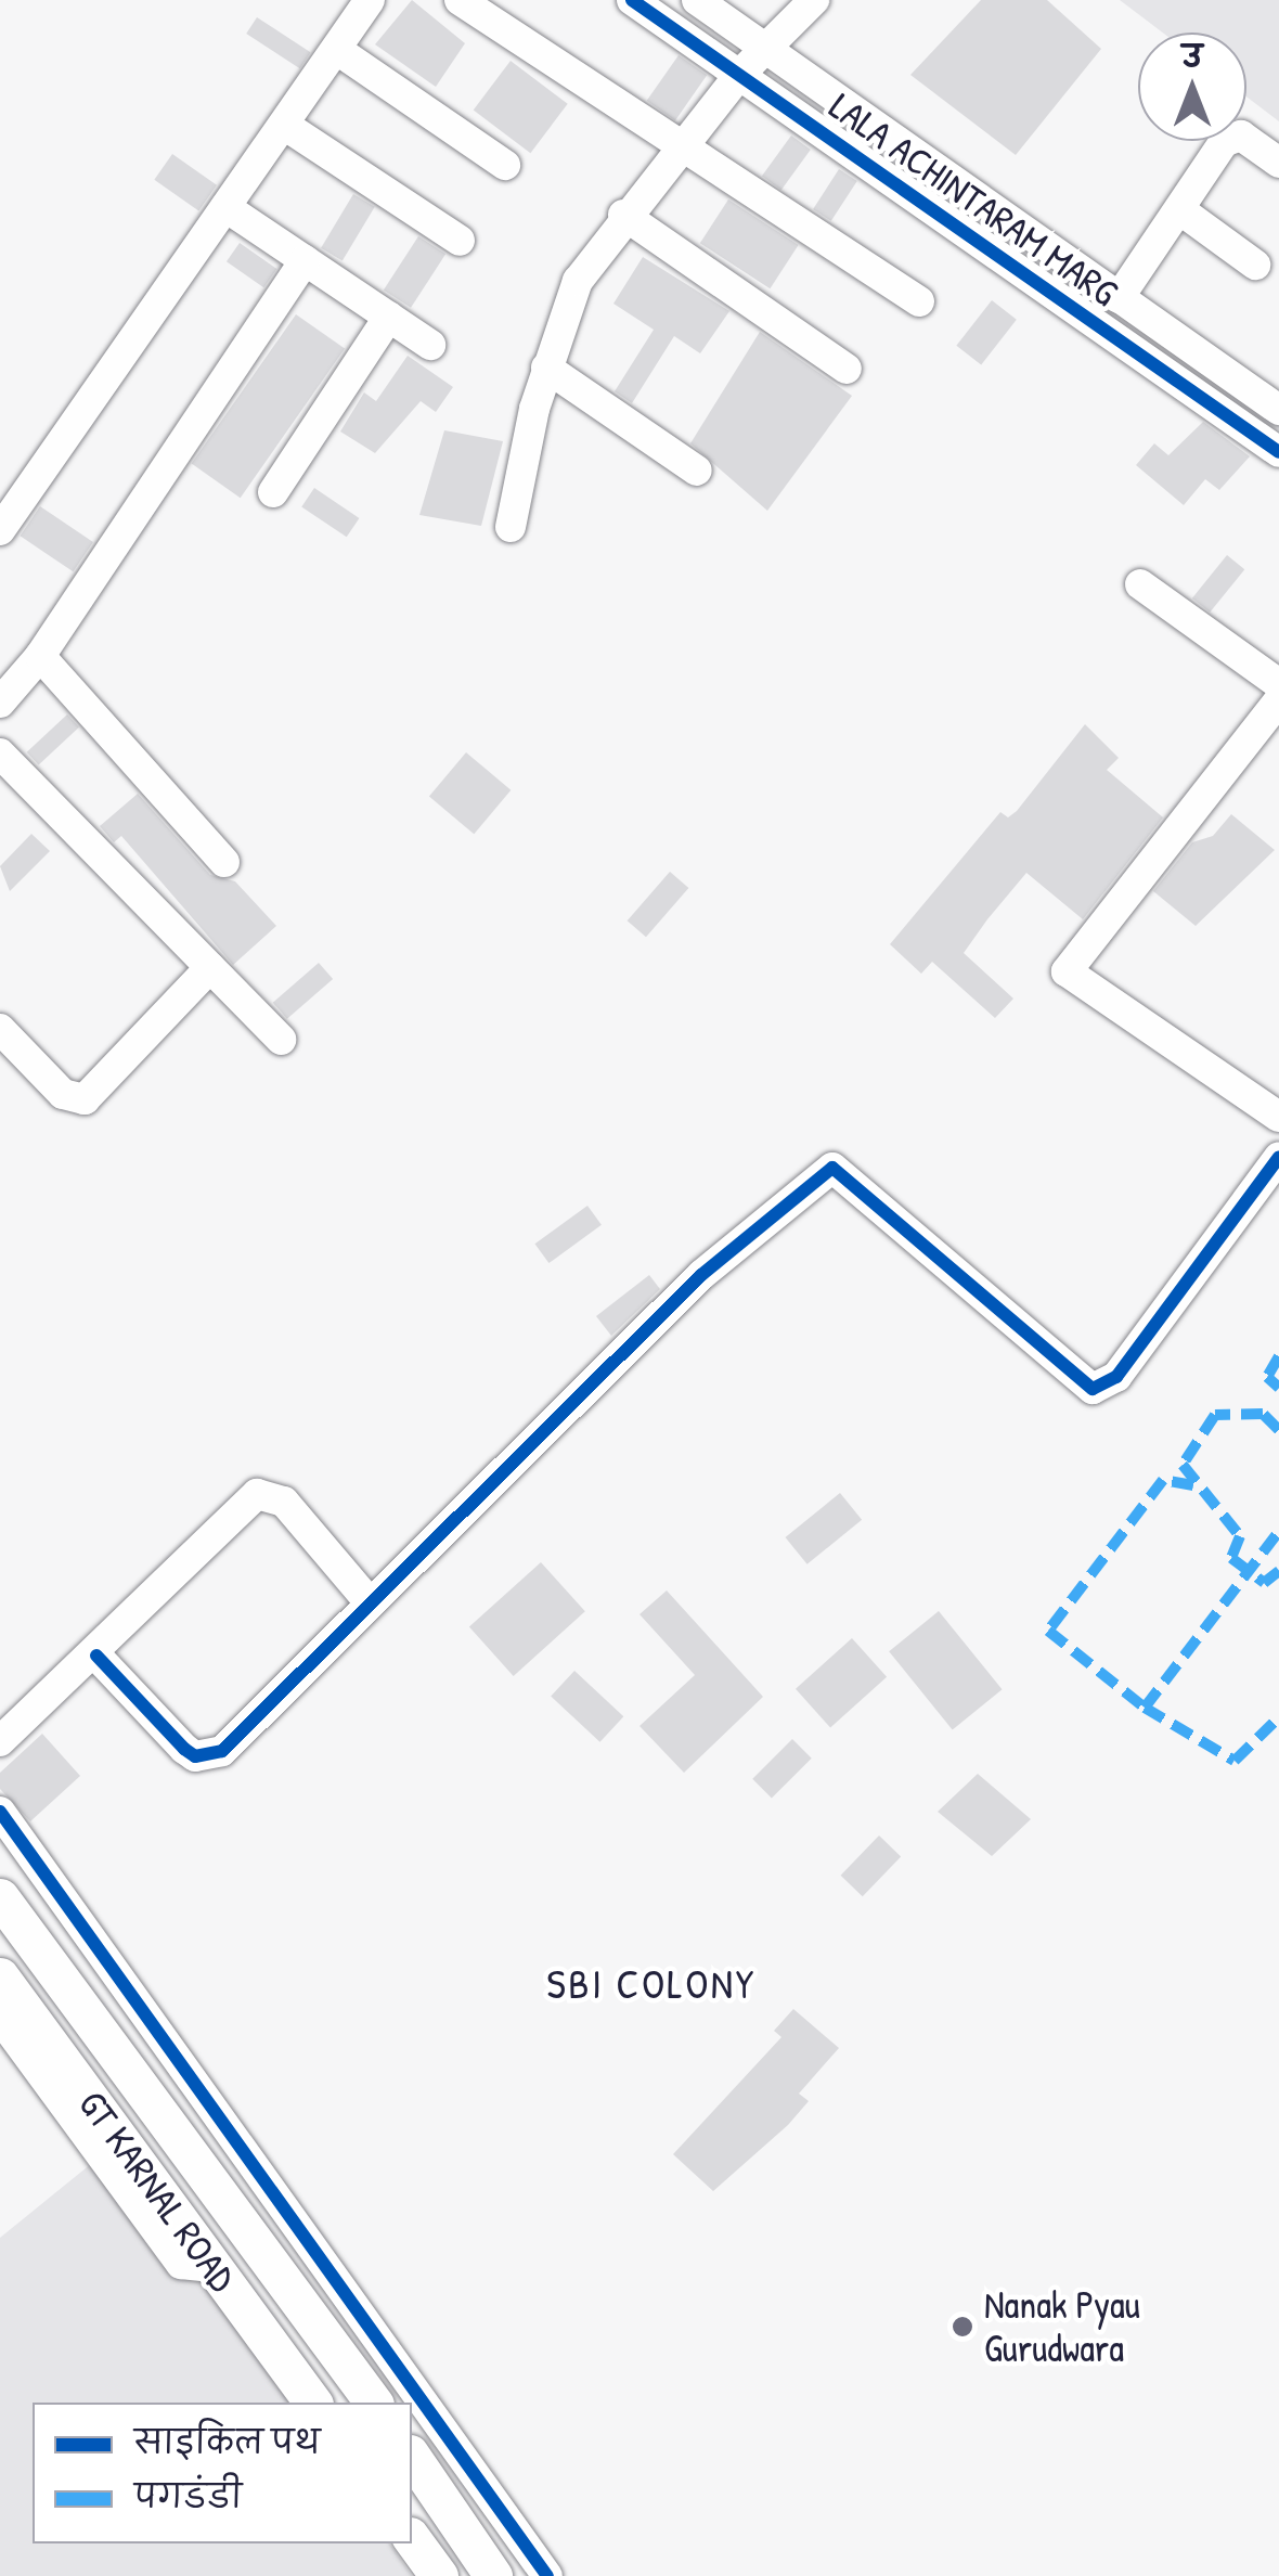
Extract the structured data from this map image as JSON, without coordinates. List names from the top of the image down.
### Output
{
  "streets": {
    "main road": ["GT KARNAL ROAD"],
    "street": ["LALA ACHINTARAM MARG"]
  },
  "districts": ["SBI COLONY"],
  "places": ["Nanak Pyau Gurudwara"],
  "legend": ["साइकिल पथ", "पगडंडी"],
  "north": "top"
}
